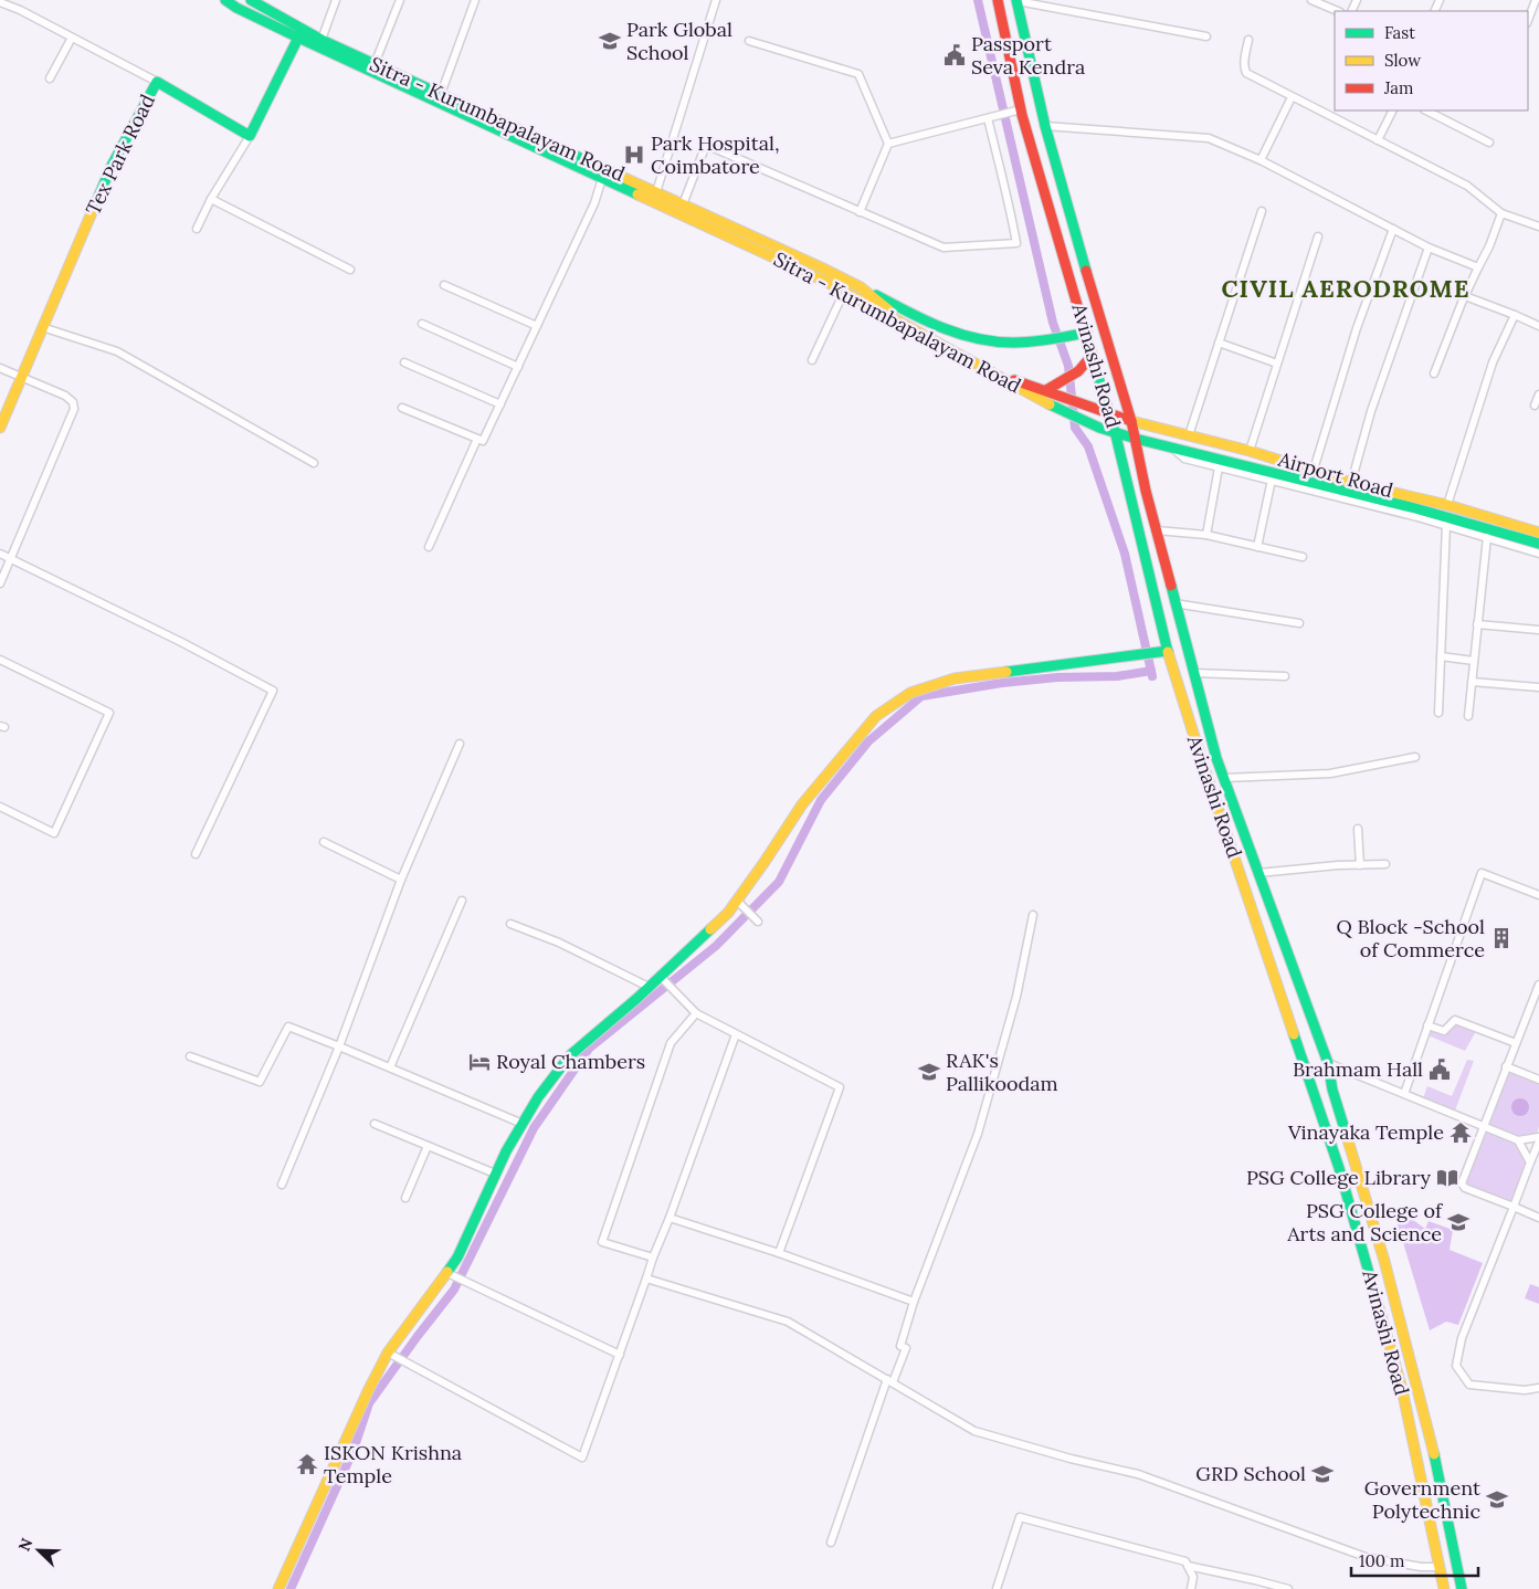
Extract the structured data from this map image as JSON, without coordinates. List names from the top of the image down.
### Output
{
  "streets": {
    "main road": [
      "Sitra - Kurumbapalayam Road",
      "Tex Park Road",
      "Avinashi Road",
      "Airport Road"
    ]
  },
  "crossings": [
    ["Sitra - Kurumbapalayam Road", "Avinashi Road"],
    ["Sitra - Kurumbapalayam Road", "Airport Road"],
    ["Avinashi Road", "Airport Road"]
  ],
  "districts": ["CIVIL AERODROME"],
  "places": {
    "school or university": [
      "Park Global School",
      "RAK's Pallikoodam",
      "PSG College of Arts and Science",
      "GRD School",
      "Government Polytechnic"
    ],
    "public building": ["Passport Seva Kendra", "Brahmam Hall"],
    "hospital": ["Park Hospital, Coimbatore"],
    "building": ["Q Block -School of Commerce"],
    "hotel": ["Royal Chambers"],
    "temple": ["Vinayaka Temple", "ISKON Krishna Temple"],
    "library": ["PSG College Library"]
  },
  "legend": ["Fast", "Slow", "Jam"],
  "scale_bar": "100 m",
  "north": "top left"
}
